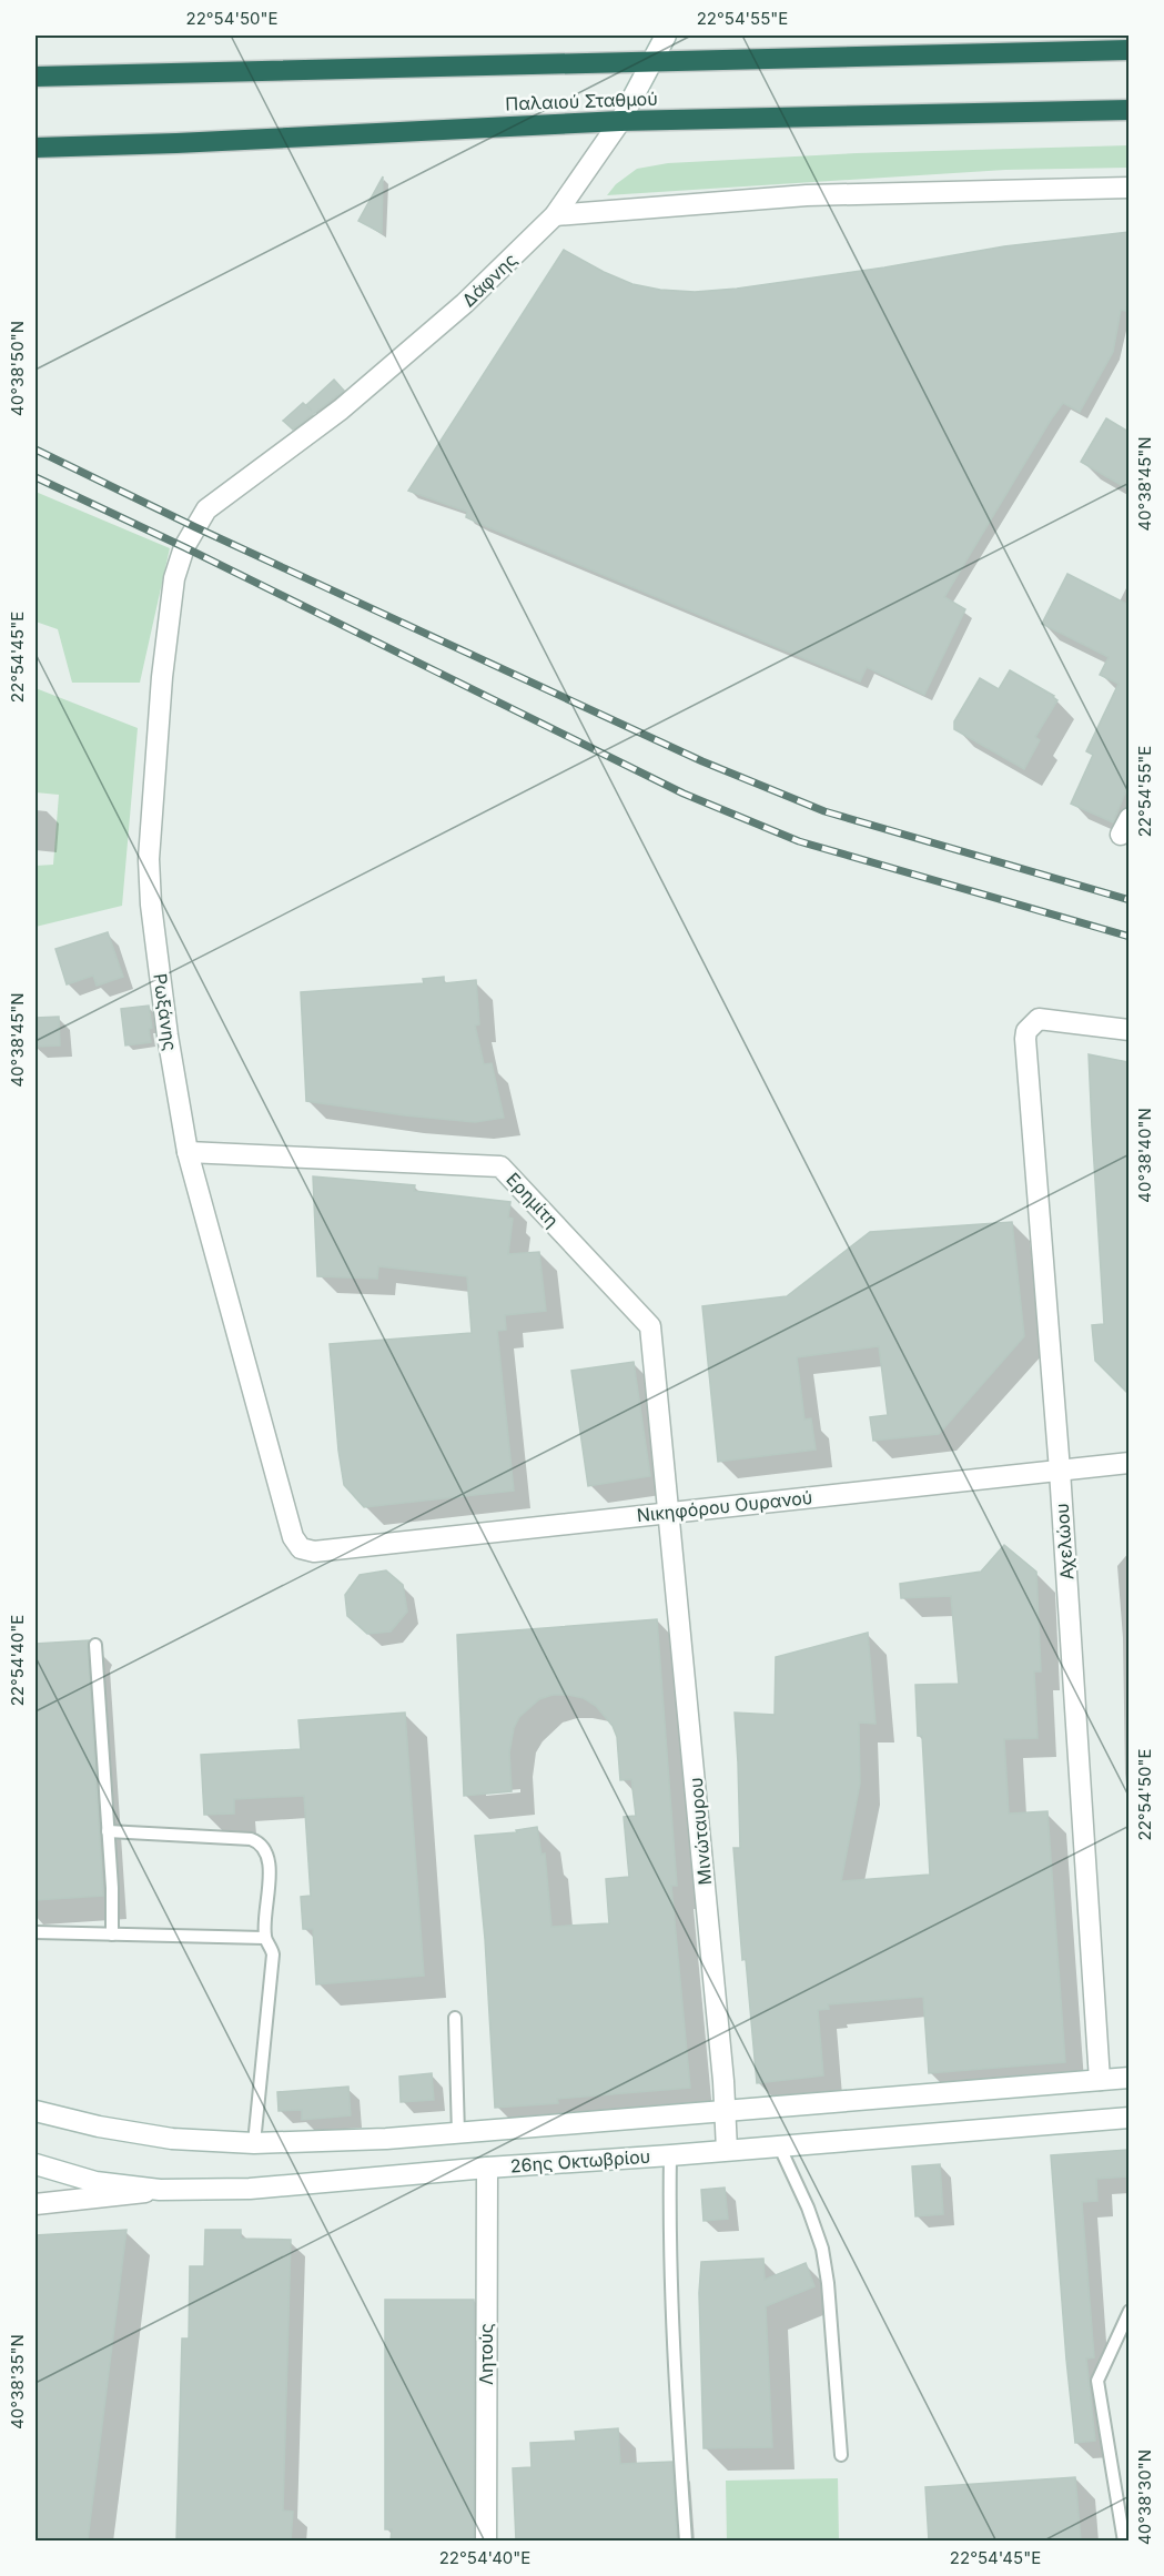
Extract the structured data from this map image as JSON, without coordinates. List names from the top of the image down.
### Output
{
  "streets": {
    "highway": ["Παλαιού Σταθμού"],
    "street": [
      "Δάφνης",
      "Ρωξάνης",
      "Ερημίτη",
      "Νικηφόρου Ουρανού",
      "Αχελώου",
      "Μινώταυρου",
      "26ης Οκτωβρίου",
      "Λητούς"
    ]
  },
  "crossings": [
    ["Παλαιού Σταθμού", "Δάφνης"],
    ["Δάφνης", "Ρωξάνης"],
    ["Ρωξάνης", "Ερημίτη"],
    ["Ρωξάνης", "Νικηφόρου Ουρανού"],
    ["Ερημίτη", "Νικηφόρου Ουρανού"],
    ["Ερημίτη", "Μινώταυρου"],
    ["Νικηφόρου Ουρανού", "Αχελώου"],
    ["Νικηφόρου Ουρανού", "Μινώταυρου"],
    ["Αχελώου", "26ης Οκτωβρίου"],
    ["Μινώταυρου", "26ης Οκτωβρίου"],
    ["26ης Οκτωβρίου", "Λητούς"]
  ],
  "coordinates": [
    "22°54'50\"E",
    "22°54'55\"E",
    "40°38'50\"N",
    "40°38'45\"N",
    "22°54'45\"E",
    "40°38'40\"N",
    "22°54'40\"E",
    "40°38'35\"N",
    "40°38'30\"N"
  ]
}
